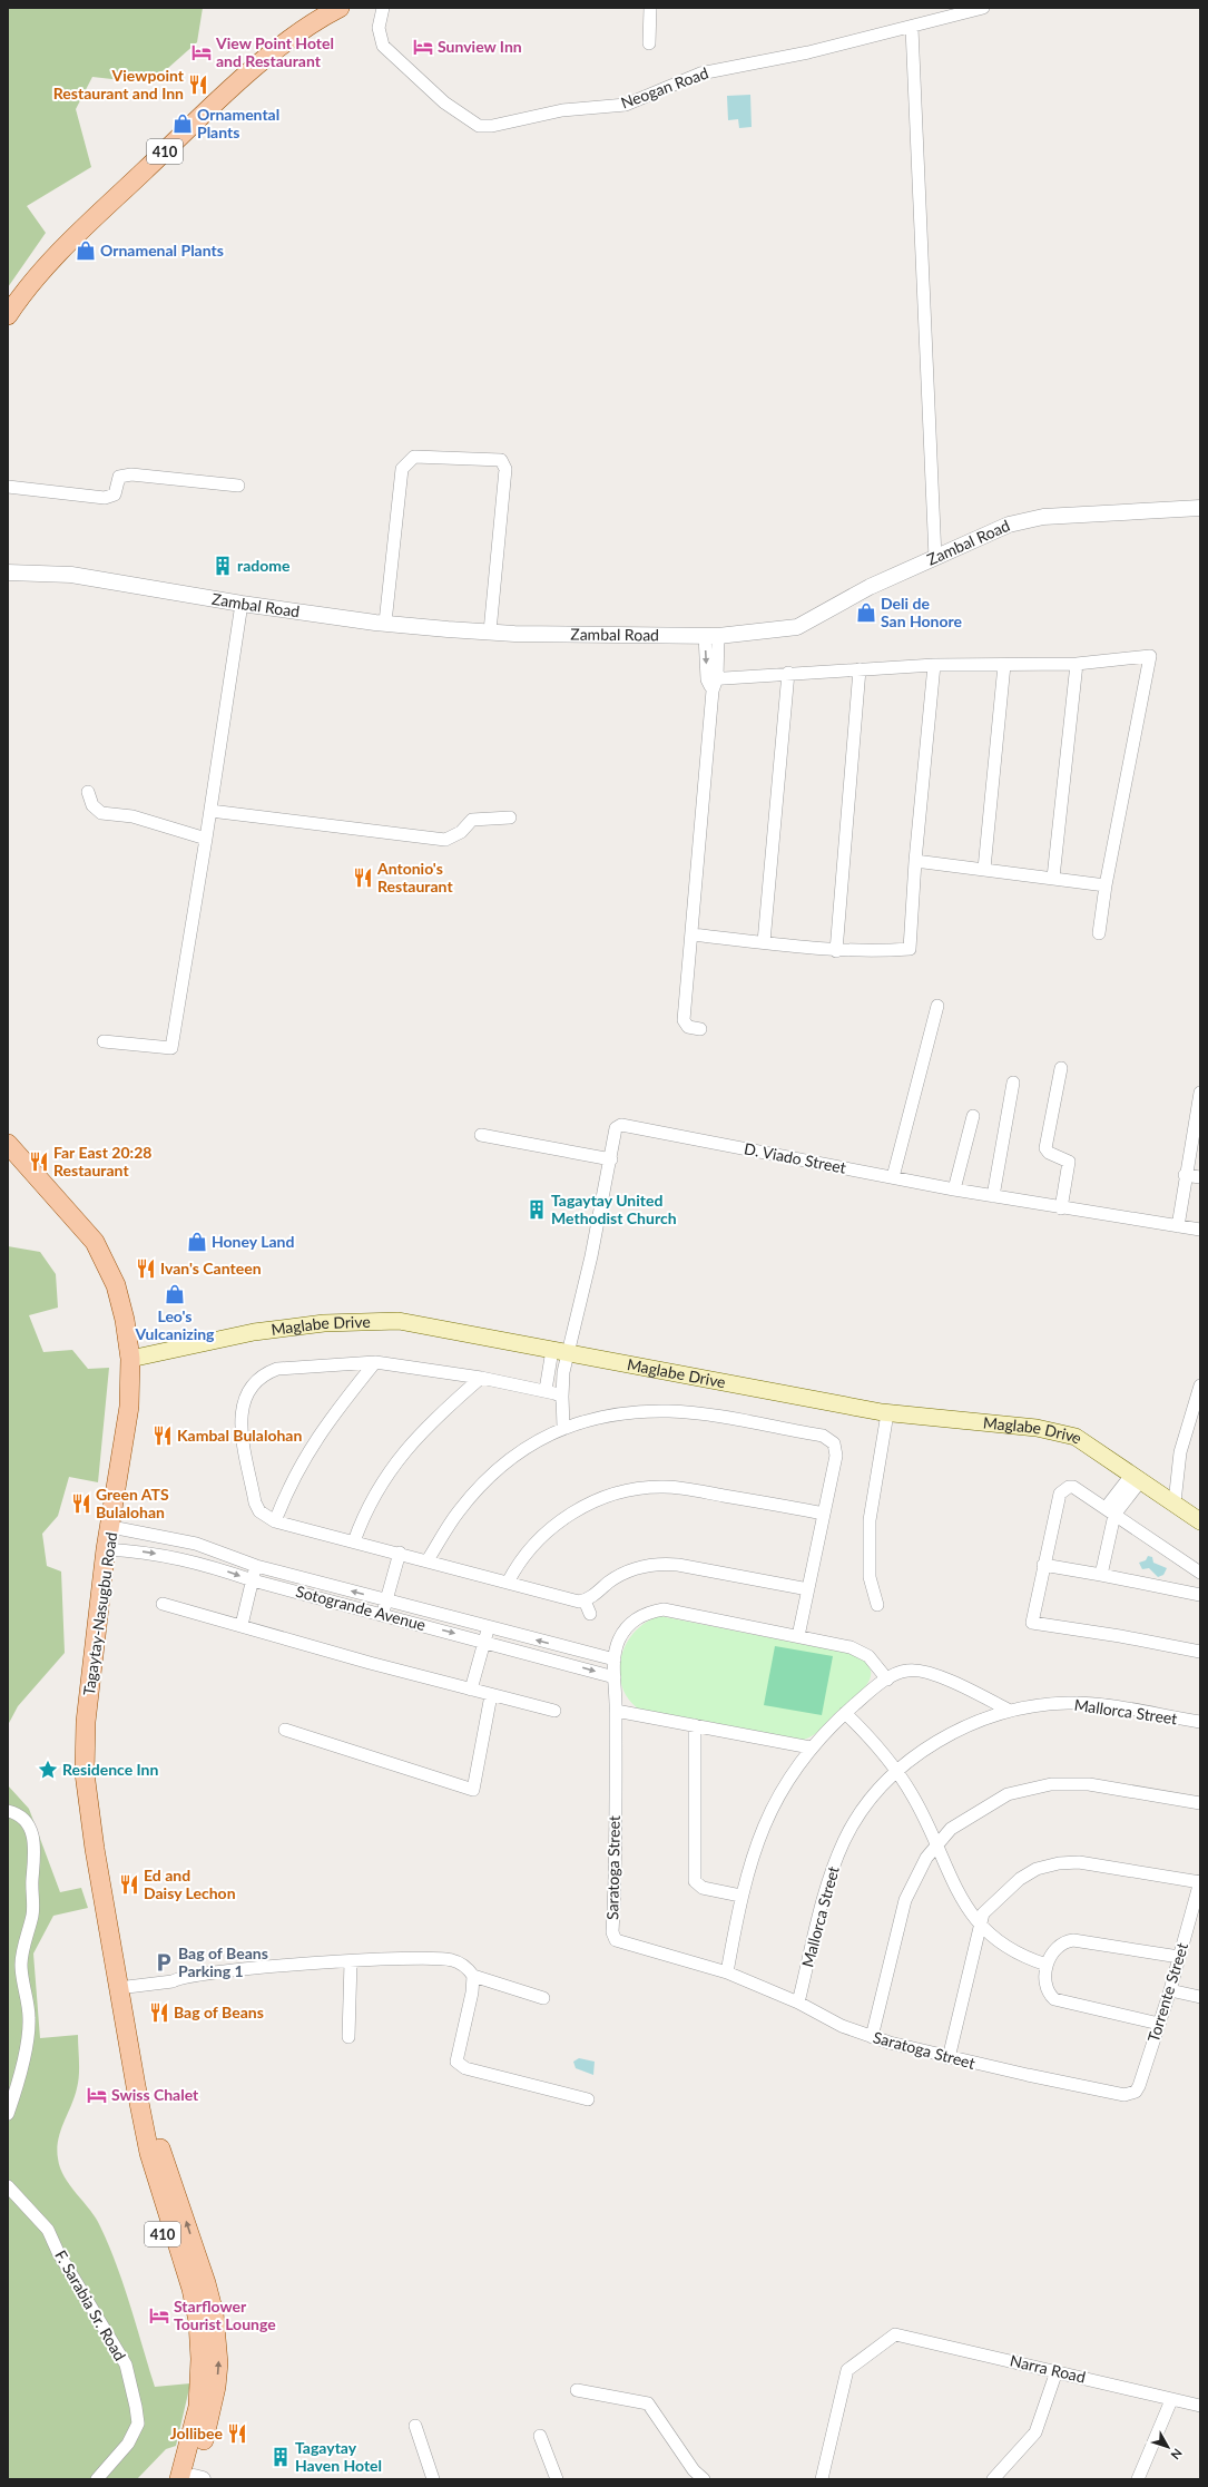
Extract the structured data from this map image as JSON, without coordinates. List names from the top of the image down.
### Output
{
  "streets": {
    "main road": ["410", "Maglabe Drive", "Tagaytay-Nasugbu Road"],
    "street": [
      "Neogan Road",
      "Zambal Road",
      "D. Viado Street",
      "Sotogrande Avenue",
      "Mallorca Street",
      "Saratoga Street",
      "Torrente Street",
      "F. Sarabia Sr. Road",
      "Narra Road"
    ]
  },
  "crossings": [
    ["D. Viado Street", "Maglabe Drive"],
    ["Maglabe Drive", "Tagaytay-Nasugbu Road"],
    ["Sotogrande Avenue", "Tagaytay-Nasugbu Road"],
    ["Sotogrande Avenue", "Saratoga Street"],
    ["Mallorca Street", "Saratoga Street"],
    ["Saratoga Street", "Torrente Street"]
  ],
  "places": {
    "hotel": [
      "Sunview Inn",
      "View Point Hotel and Restaurant",
      "Swiss Chalet",
      "Starflower Tourist Lounge"
    ],
    "restaurant": [
      "Viewpoint Restaurant and Inn",
      "Antonio's Restaurant",
      "Far East 20:28 Restaurant",
      "Ivan's Canteen",
      "Kambal Bulalohan",
      "Green ATS Bulalohan",
      "Ed and Daisy Lechon",
      "Bag of Beans",
      "Jollibee"
    ],
    "shop": [
      "Ornamental Plants",
      "Ornamenal Plants",
      "Deli de San Honore",
      "Honey Land",
      "Leo's Vulcanizing"
    ],
    "building": ["radome", "Tagaytay United Methodist Church", "Tagaytay Haven Hotel"],
    "place": ["Residence Inn"],
    "parking": ["Bag of Beans Parking 1"]
  },
  "north": "bottom right"
}
